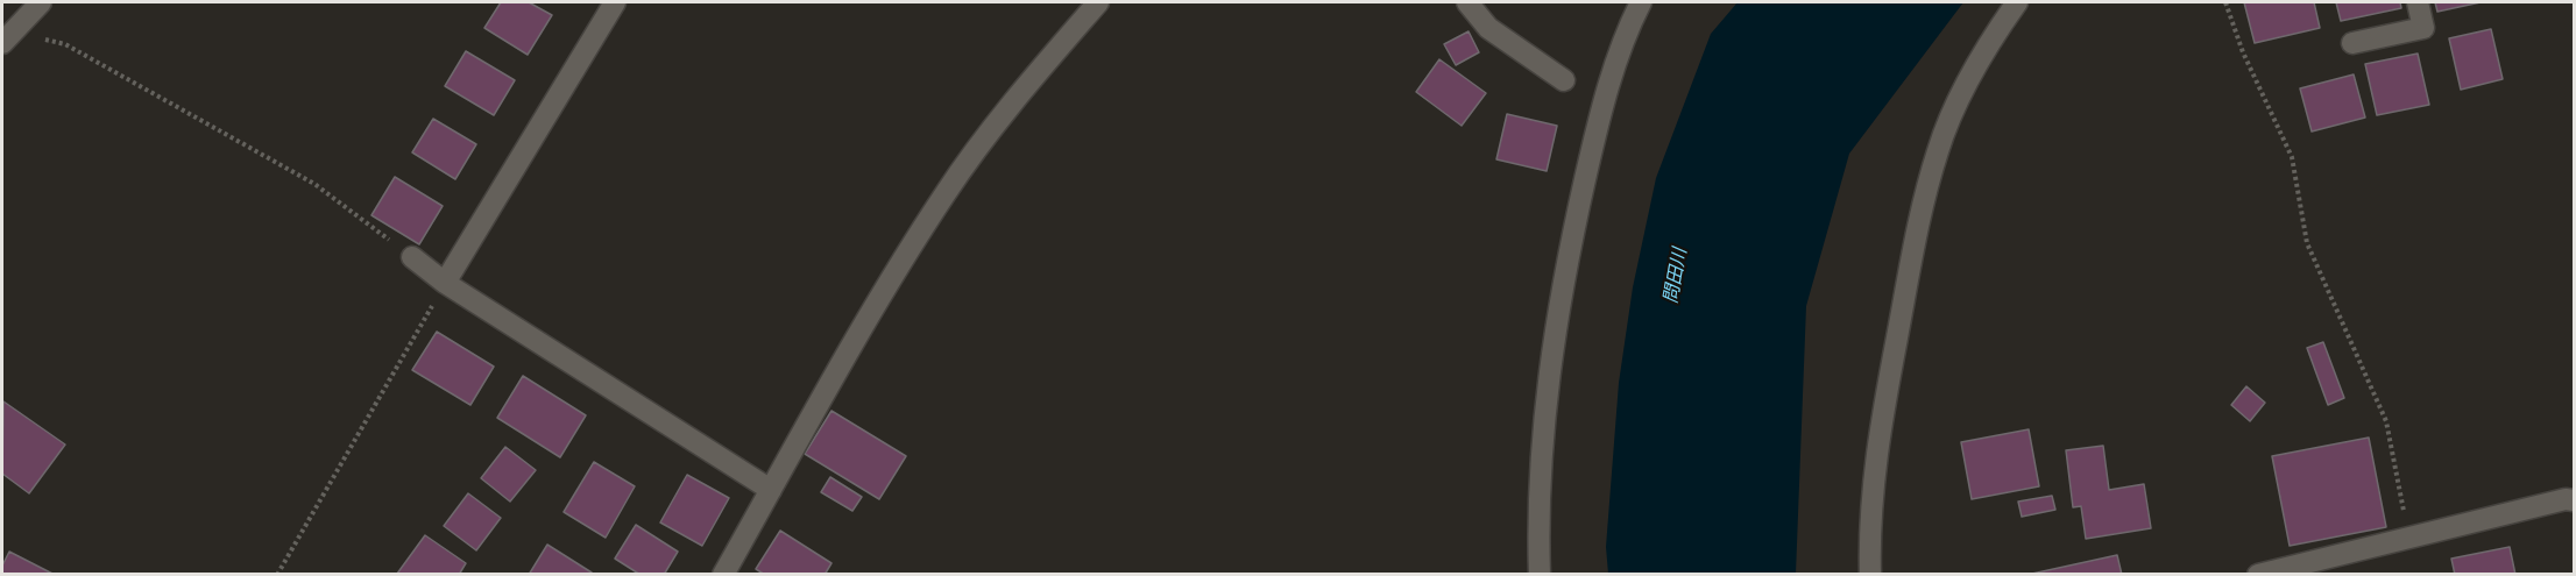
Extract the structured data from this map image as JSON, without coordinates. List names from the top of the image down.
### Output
{
  "water": ["問田川"]
}
